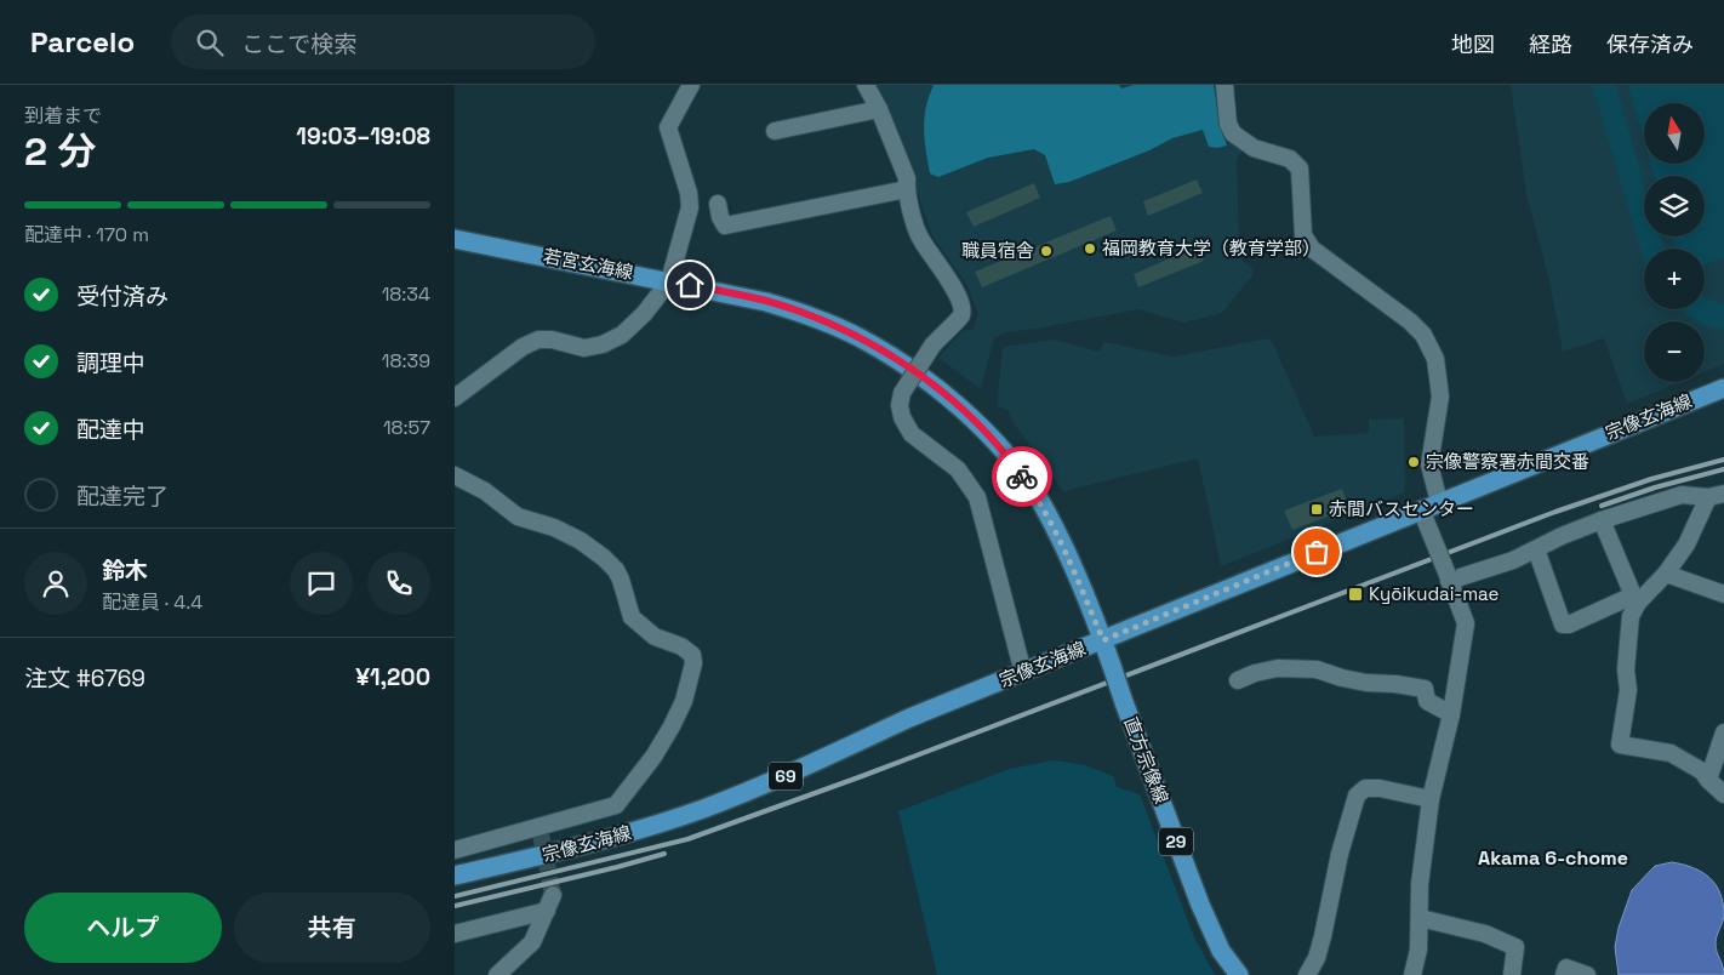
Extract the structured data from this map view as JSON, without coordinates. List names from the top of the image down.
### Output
{
  "streets": {
    "main road": [
      "若宮玄海線",
      "宗像玄海線",
      "直方宗像線",
      "69",
      "29"
    ]
  },
  "crossings": [
    ["若宮玄海線", "宗像玄海線"],
    ["若宮玄海線", "直方宗像線"],
    ["宗像玄海線", "直方宗像線"]
  ],
  "districts": ["Akama 6-chome"],
  "places": {
    "other": ["福岡教育大学（教育学部）", "職員宿舎", "宗像警察署赤間交番"],
    "transit": ["赤間バスセンター", "Kyōikudai-mae"]
  },
  "north": "top",
  "page": {
    "header": "Parcelo",
    "search": "ここで検索",
    "nav": ["地図", "経路", "保存済み"],
    "heading": ["2 分", "到着まで", "19:03–19:08"],
    "panel": [
      "鈴木",
      "配達員 · 4.4",
      "注文 #6769",
      "¥1,200"
    ],
    "map_buttons": ["+", "−"],
    "bar": "配達中 · 170 m",
    "list": [
      ["受付済み", "18:34"],
      ["調理中", "18:39"],
      ["配達中", "18:57"],
      "配達完了"
    ],
    "buttons": ["ヘルプ", "共有"]
  }
}
